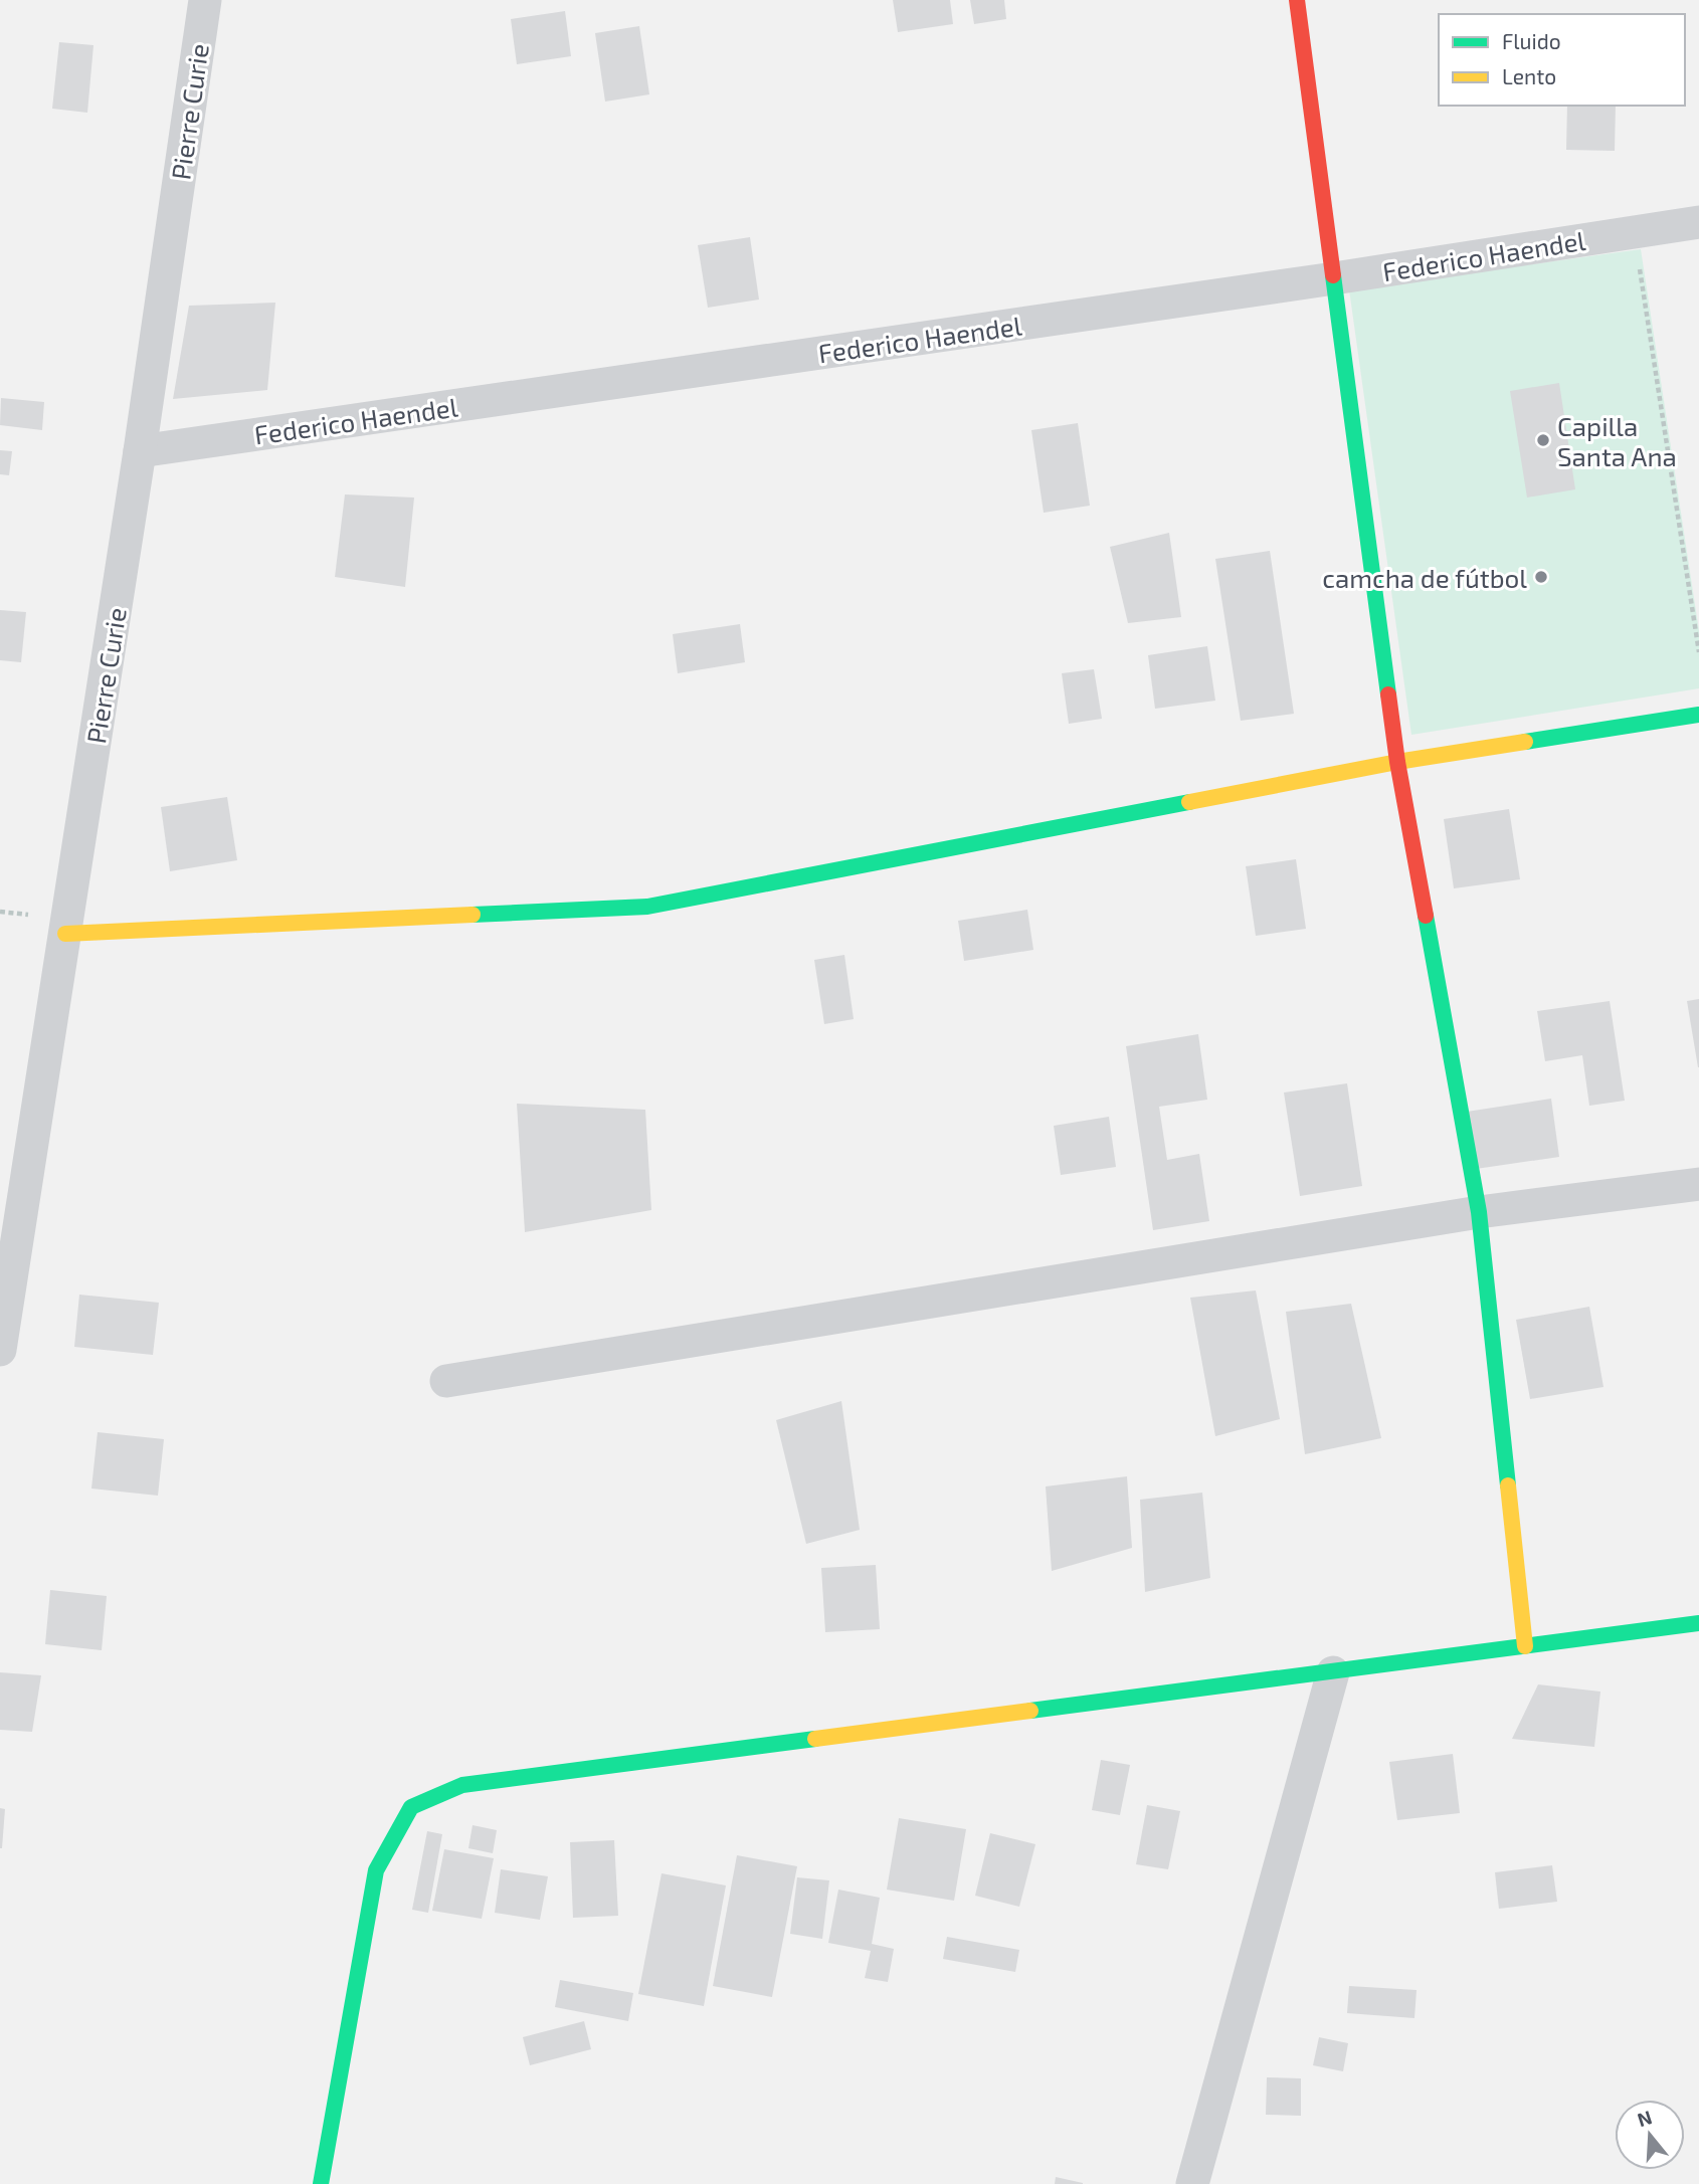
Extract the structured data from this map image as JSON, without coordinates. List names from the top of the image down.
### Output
{
  "streets": {
    "street": ["Pierre Curie", "Federico Haendel"]
  },
  "crossings": [
    ["Pierre Curie", "Federico Haendel"]
  ],
  "places": ["Capilla Santa Ana", "camcha de fútbol"],
  "legend": ["Fluido", "Lento"],
  "north": "top"
}
